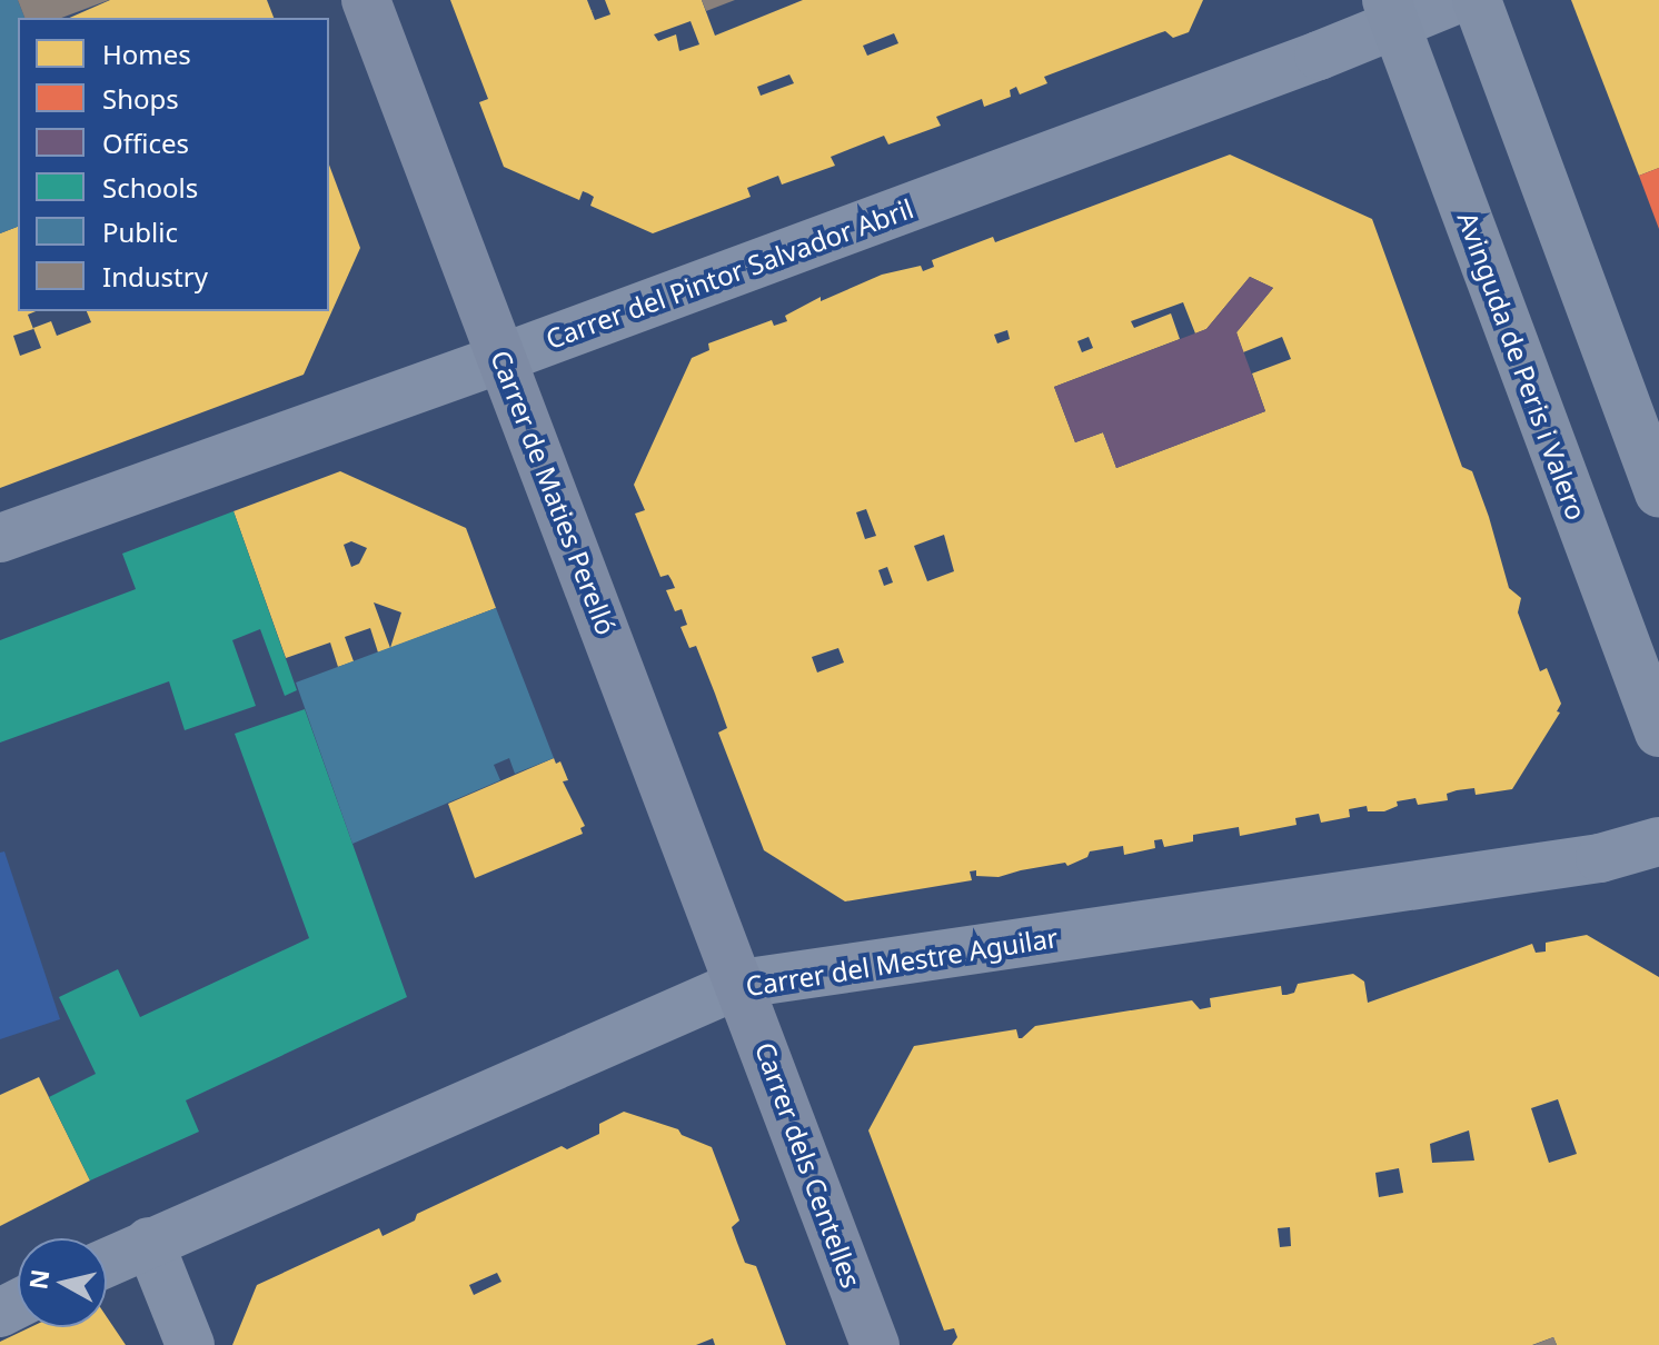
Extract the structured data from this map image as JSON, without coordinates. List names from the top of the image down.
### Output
{
  "streets": {
    "main road": ["Avinguda de Peris i Valero", "Carrer de Maties Perelló", "Carrer dels Centelles"],
    "street": ["Carrer del Pintor Salvador Abril", "Carrer del Mestre Aguilar"]
  },
  "crossings": [
    ["Carrer del Pintor Salvador Abril", "Avinguda de Peris i Valero"],
    ["Carrer del Pintor Salvador Abril", "Carrer de Maties Perelló"],
    ["Carrer de Maties Perelló", "Carrer del Mestre Aguilar"],
    ["Carrer de Maties Perelló", "Carrer dels Centelles"],
    ["Carrer del Mestre Aguilar", "Carrer dels Centelles"]
  ],
  "legend": [
    "Homes",
    "Shops",
    "Offices",
    "Schools",
    "Public",
    "Industry"
  ],
  "north": "left"
}
